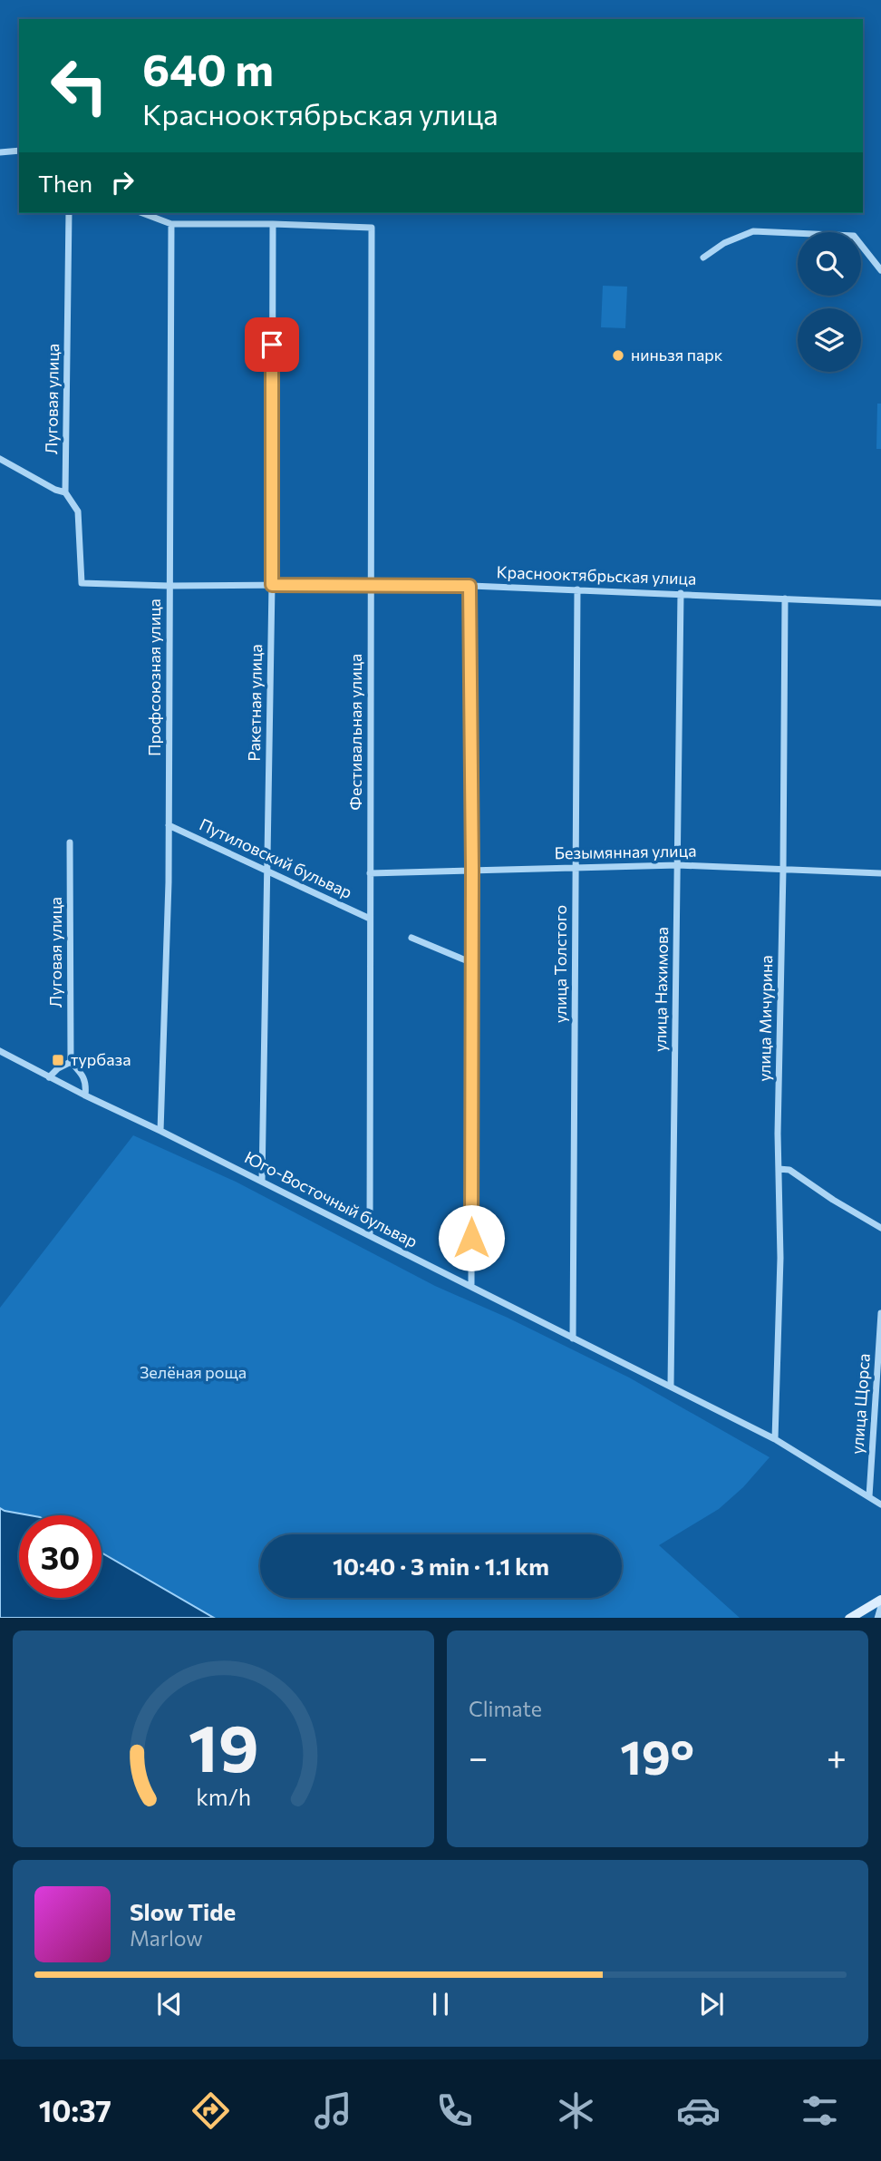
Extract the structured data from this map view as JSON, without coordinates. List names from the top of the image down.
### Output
{
  "streets": {
    "street": [
      "Луговая улица",
      "Краснооктябрьская улица",
      "Профсоюзная улица",
      "Ракетная улица",
      "Фестивальная улица",
      "Безымянная улица",
      "Путиловский бульвар",
      "улица Толстого",
      "улица Нахимова",
      "улица Мичурина",
      "Юго-Восточный бульвар",
      "улица Щорса"
    ]
  },
  "crossings": [
    ["Луговая улица", "Краснооктябрьская улица"],
    ["Луговая улица", "Юго-Восточный бульвар"],
    ["Краснооктябрьская улица", "Профсоюзная улица"],
    ["Краснооктябрьская улица", "Ракетная улица"],
    ["Краснооктябрьская улица", "Фестивальная улица"],
    ["Краснооктябрьская улица", "улица Толстого"],
    ["Краснооктябрьская улица", "улица Нахимова"],
    ["Краснооктябрьская улица", "улица Мичурина"],
    ["Профсоюзная улица", "Путиловский бульвар"],
    ["Профсоюзная улица", "Юго-Восточный бульвар"],
    ["Ракетная улица", "Фестивальная улица"],
    ["Ракетная улица", "Путиловский бульвар"],
    ["Ракетная улица", "Юго-Восточный бульвар"],
    ["Фестивальная улица", "Безымянная улица"],
    ["Фестивальная улица", "Путиловский бульвар"],
    ["Фестивальная улица", "Юго-Восточный бульвар"],
    ["Безымянная улица", "улица Толстого"],
    ["Безымянная улица", "улица Нахимова"],
    ["Безымянная улица", "улица Мичурина"],
    ["улица Толстого", "Юго-Восточный бульвар"],
    ["улица Нахимова", "Юго-Восточный бульвар"],
    ["улица Мичурина", "Юго-Восточный бульвар"],
    ["Юго-Восточный бульвар", "улица Щорса"]
  ],
  "parks": ["Зелёная роща"],
  "places": {
    "other": ["ниньзя парк"],
    "transit": ["турбаза"]
  },
  "page": {
    "turn": ["640 m", "Краснооктябрьская улица"],
    "then": "Then",
    "limit": "30",
    "trip": "10:40 · 3 min · 1.1 km",
    "tile": "Climate",
    "heat": ["−", "19°", "+"],
    "song": ["Slow Tide", "Marlow"],
    "tabs": "10:37",
    "gauge": ["19", "km/h"]
  }
}
